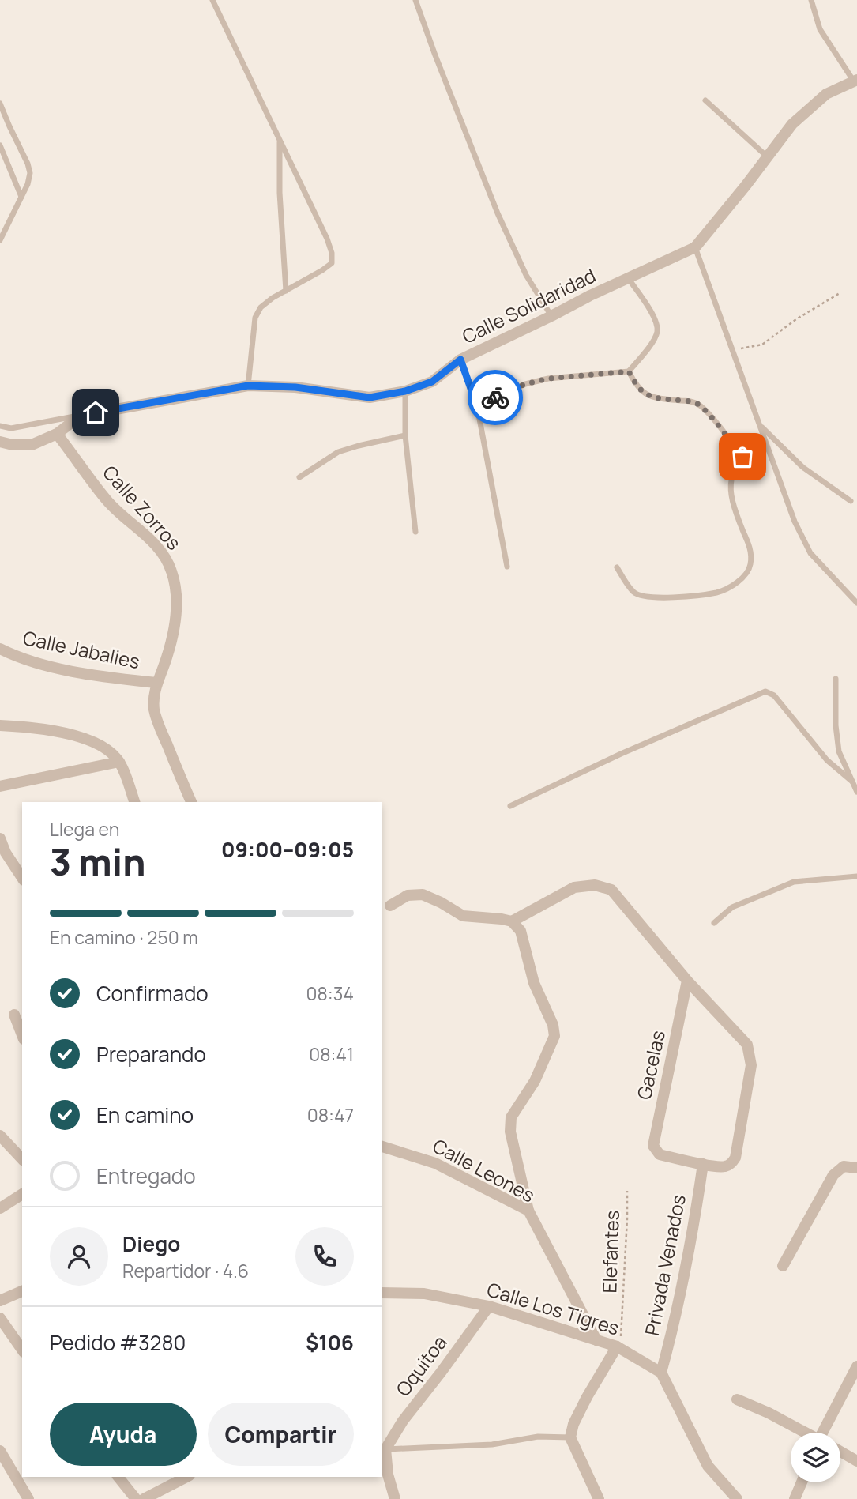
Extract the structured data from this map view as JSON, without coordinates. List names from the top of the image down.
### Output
{
  "streets": {
    "street": [
      "Calle Solidaridad",
      "Calle Zorros",
      "Calle Jabalies",
      "Gacelas",
      "Calle Leones",
      "Privada Venados",
      "Calle Los Tigres",
      "Oquitoa"
    ],
    "path": ["Elefantes"]
  },
  "crossings": [
    ["Calle Zorros", "Calle Jabalies"],
    ["Gacelas", "Privada Venados"],
    ["Calle Leones", "Calle Los Tigres"],
    ["Elefantes", "Calle Los Tigres"],
    ["Privada Venados", "Calle Los Tigres"],
    ["Calle Los Tigres", "Oquitoa"]
  ],
  "page": {
    "heading": ["3 min", "Llega en", "09:00–09:05"],
    "panel": [
      "Diego",
      "Repartidor · 4.6",
      "Pedido #3280",
      "$106"
    ],
    "bar": "En camino · 250 m",
    "list": [
      ["Confirmado", "08:34"],
      ["Preparando", "08:41"],
      ["En camino", "08:47"],
      "Entregado"
    ],
    "buttons": ["Ayuda", "Compartir"]
  }
}
